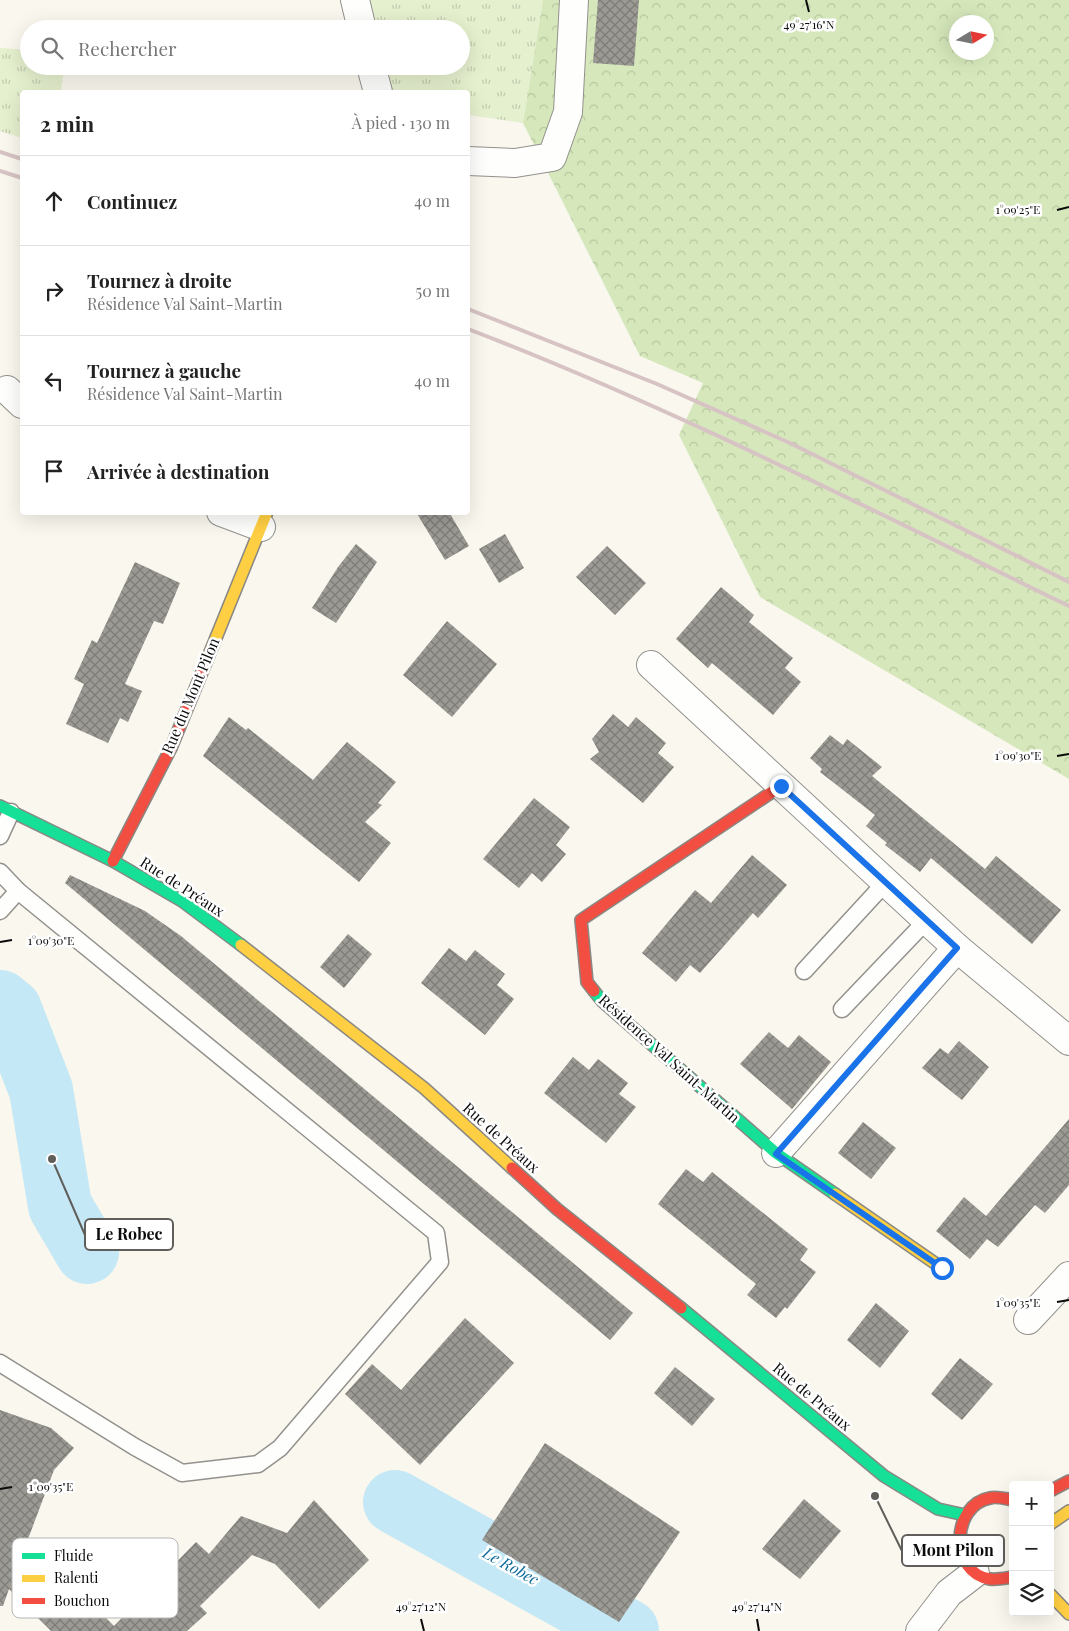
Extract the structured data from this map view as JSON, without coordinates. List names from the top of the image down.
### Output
{
  "streets": {
    "street": ["Rue du Mont Pilon", "Rue de Préaux", "Résidence Val Saint-Martin"]
  },
  "crossings": [
    ["Rue du Mont Pilon", "Rue de Préaux"]
  ],
  "water": ["Le Robec"],
  "places": ["Le Robec", "Mont Pilon"],
  "legend": ["Fluide", "Ralenti", "Bouchon"],
  "north": "right",
  "page": {
    "search": "Rechercher",
    "heading": ["2 min", "À pied · 130 m"],
    "list": [
      ["Continuez", "40 m"],
      ["Tournez à droite", "Résidence Val Saint-Martin", "50 m"],
      ["Tournez à gauche", "Résidence Val Saint-Martin", "40 m"],
      "Arrivée à destination"
    ],
    "map_buttons": ["+", "−"]
  },
  "coordinates": [
    "49°27'16\"N",
    "1°09'25\"E",
    "1°09'30\"E",
    "1°09'35\"E",
    "49°27'12\"N",
    "49°27'14\"N"
  ]
}
